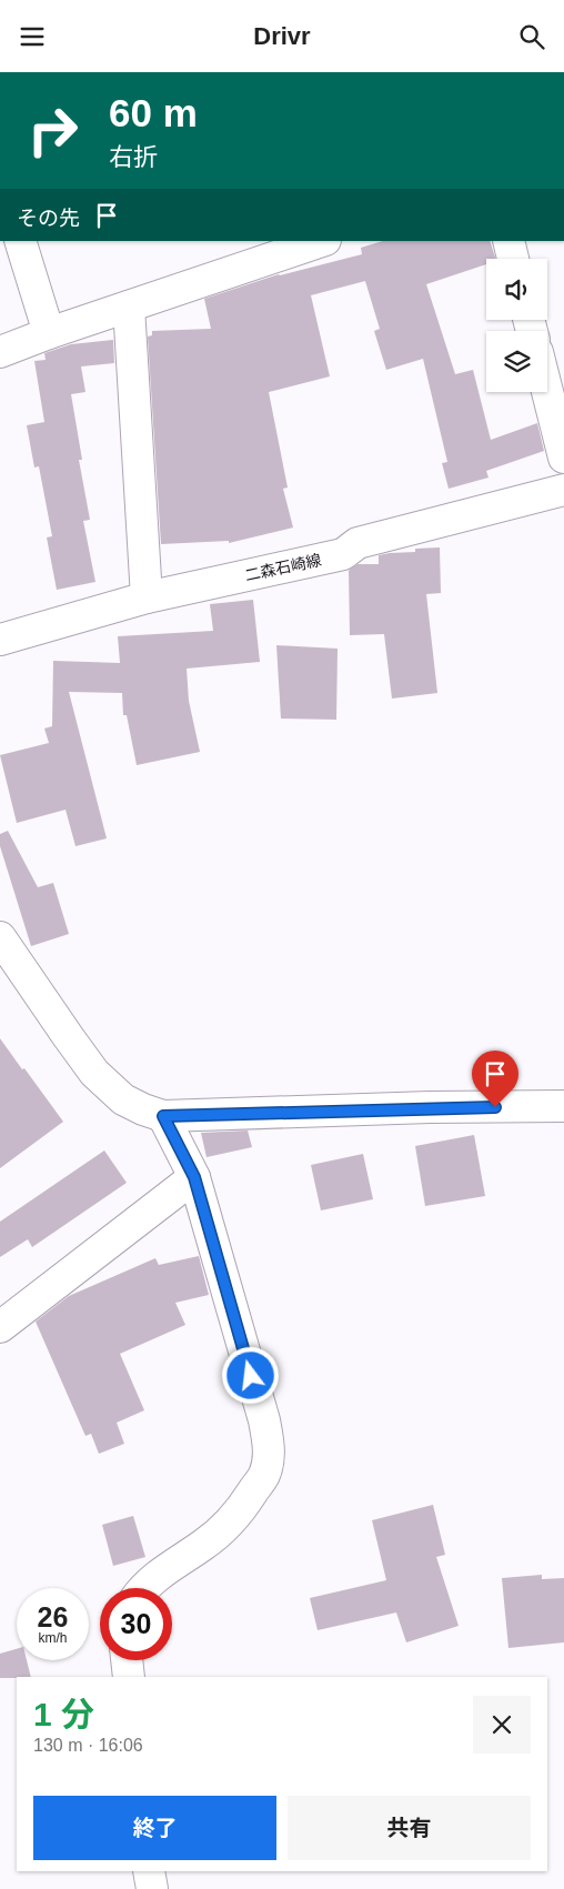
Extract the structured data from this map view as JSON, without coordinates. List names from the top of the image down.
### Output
{
  "streets": {
    "street": ["二森石崎線"]
  },
  "page": {
    "header": "Drivr",
    "turn": ["60 m", "右折"],
    "then": "その先",
    "speed": "26 km/h",
    "limit": "30",
    "heading": ["1 分", "130 m · 16:06"],
    "buttons": ["終了", "共有"]
  }
}
